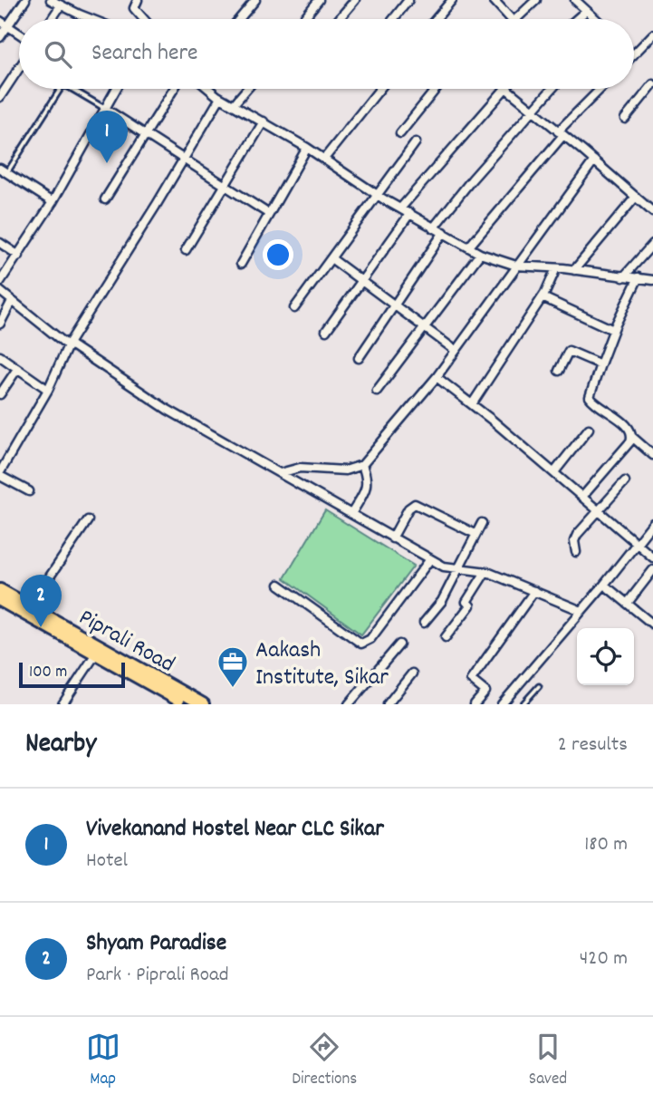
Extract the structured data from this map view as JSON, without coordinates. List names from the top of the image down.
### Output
{
  "streets": {
    "main road": ["Piprali Road"]
  },
  "places": {
    "office": ["Aakash Institute, Sikar"]
  },
  "scale_bar": "100 m",
  "page": {
    "search": "Search here",
    "pins": ["1", "2"],
    "scale": "100 m",
    "heading": ["Nearby", "2 results"],
    "list": [
      {
        "mark": "1",
        "name": "Vivekanand Hostel Near CLC Sikar",
        "note": "Hotel",
        "value": "180 m"
      },
      {
        "mark": "2",
        "name": "Shyam Paradise",
        "note": "Park · Piprali Road",
        "value": "420 m"
      }
    ],
    "nav": ["Map", "Directions", "Saved"]
  }
}
